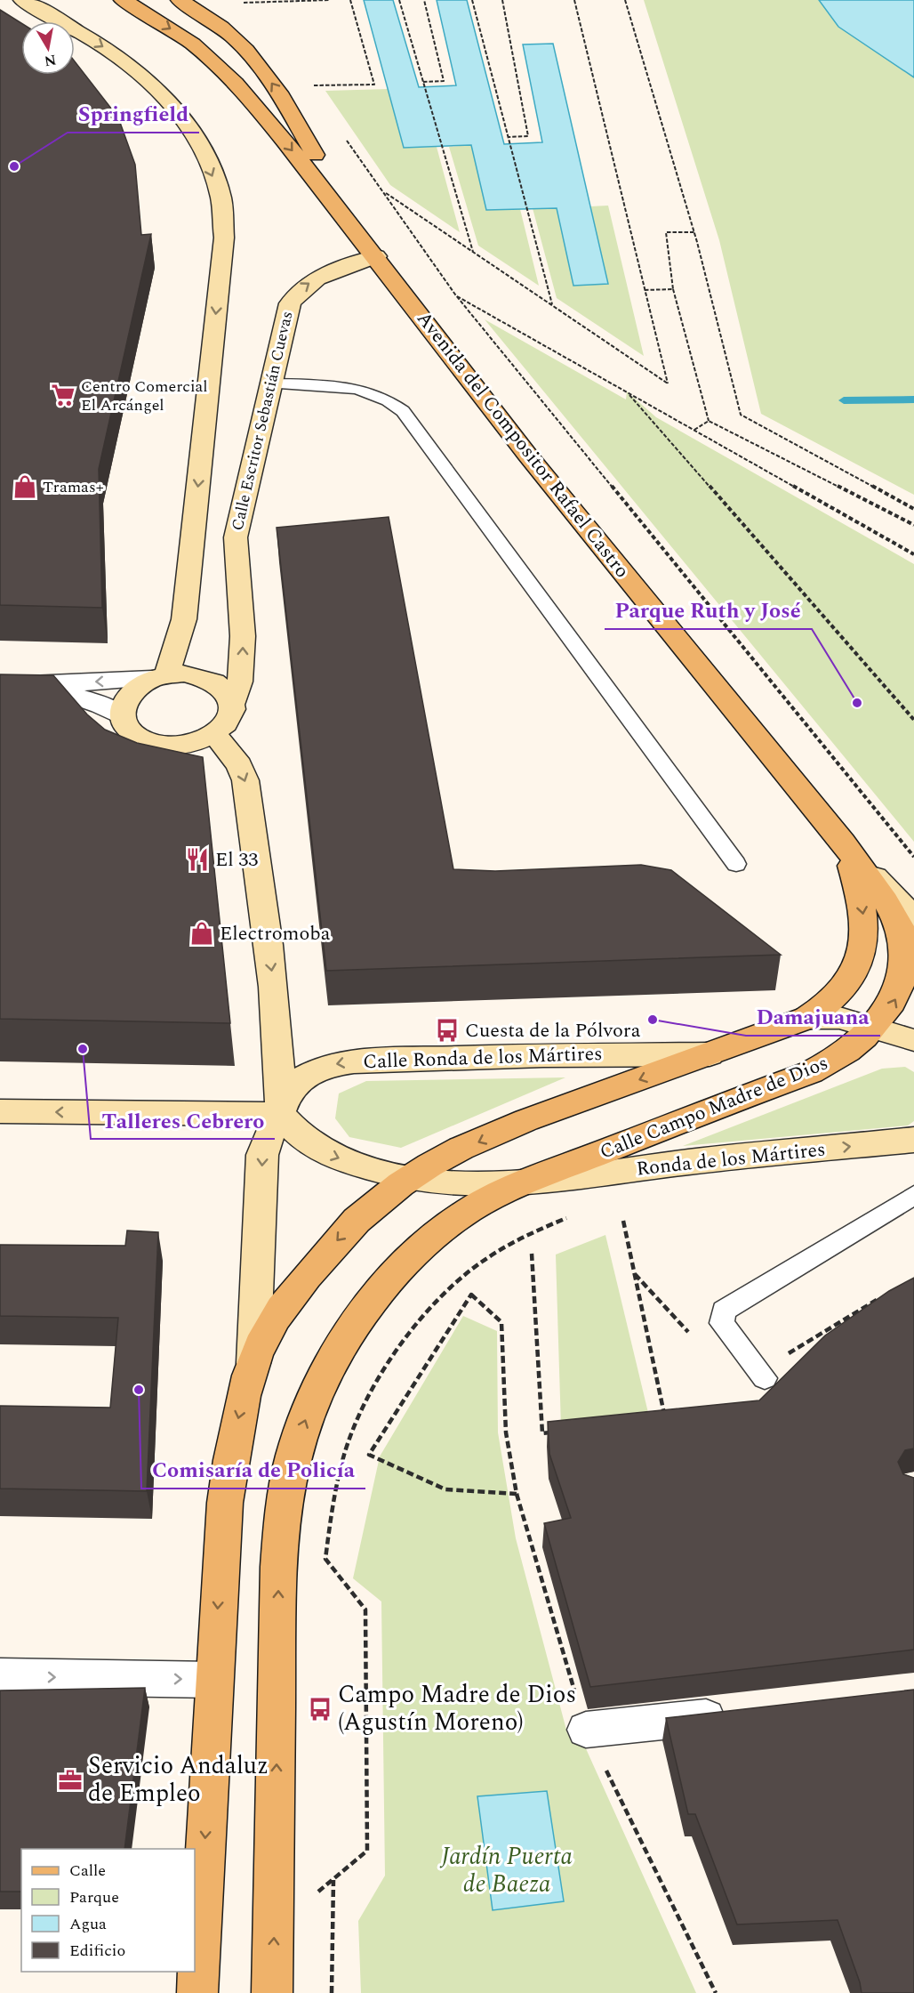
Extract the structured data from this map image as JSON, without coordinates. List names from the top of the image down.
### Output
{
  "streets": {
    "main road": ["Avenida del Compositor Rafael Castro", "Calle Campo Madre de Dios"],
    "street": ["Calle Escritor Sebastián Cuevas", "Calle Ronda de los Mártires", "Ronda de los Mártires"]
  },
  "crossings": [
    ["Calle Escritor Sebastián Cuevas", "Avenida del Compositor Rafael Castro"],
    ["Avenida del Compositor Rafael Castro", "Calle Campo Madre de Dios"],
    ["Calle Ronda de los Mártires", "Ronda de los Mártires"],
    ["Calle Campo Madre de Dios", "Ronda de los Mártires"]
  ],
  "one_way": ["Calle Escritor Sebastián Cuevas", "Calle Ronda de los Mártires", "Ronda de los Mártires"],
  "parks": ["Jardín Puerta de Baeza"],
  "places": {
    "other": [
      "Springfield",
      "Parque Ruth y José",
      "Damajuana",
      "Talleres Cebrero",
      "Comisaría de Policía"
    ],
    "supermarket": ["Centro Comercial El Arcángel"],
    "shop": ["Tramas+", "Electromoba"],
    "restaurant": ["El 33"],
    "bus stop": ["Cuesta de la Pólvora", "Campo Madre de Dios (Agustín Moreno)"],
    "office": ["Servicio Andaluz de Empleo"]
  },
  "legend": [
    "Calle",
    "Parque",
    "Agua",
    "Edificio"
  ],
  "north": "bottom"
}
